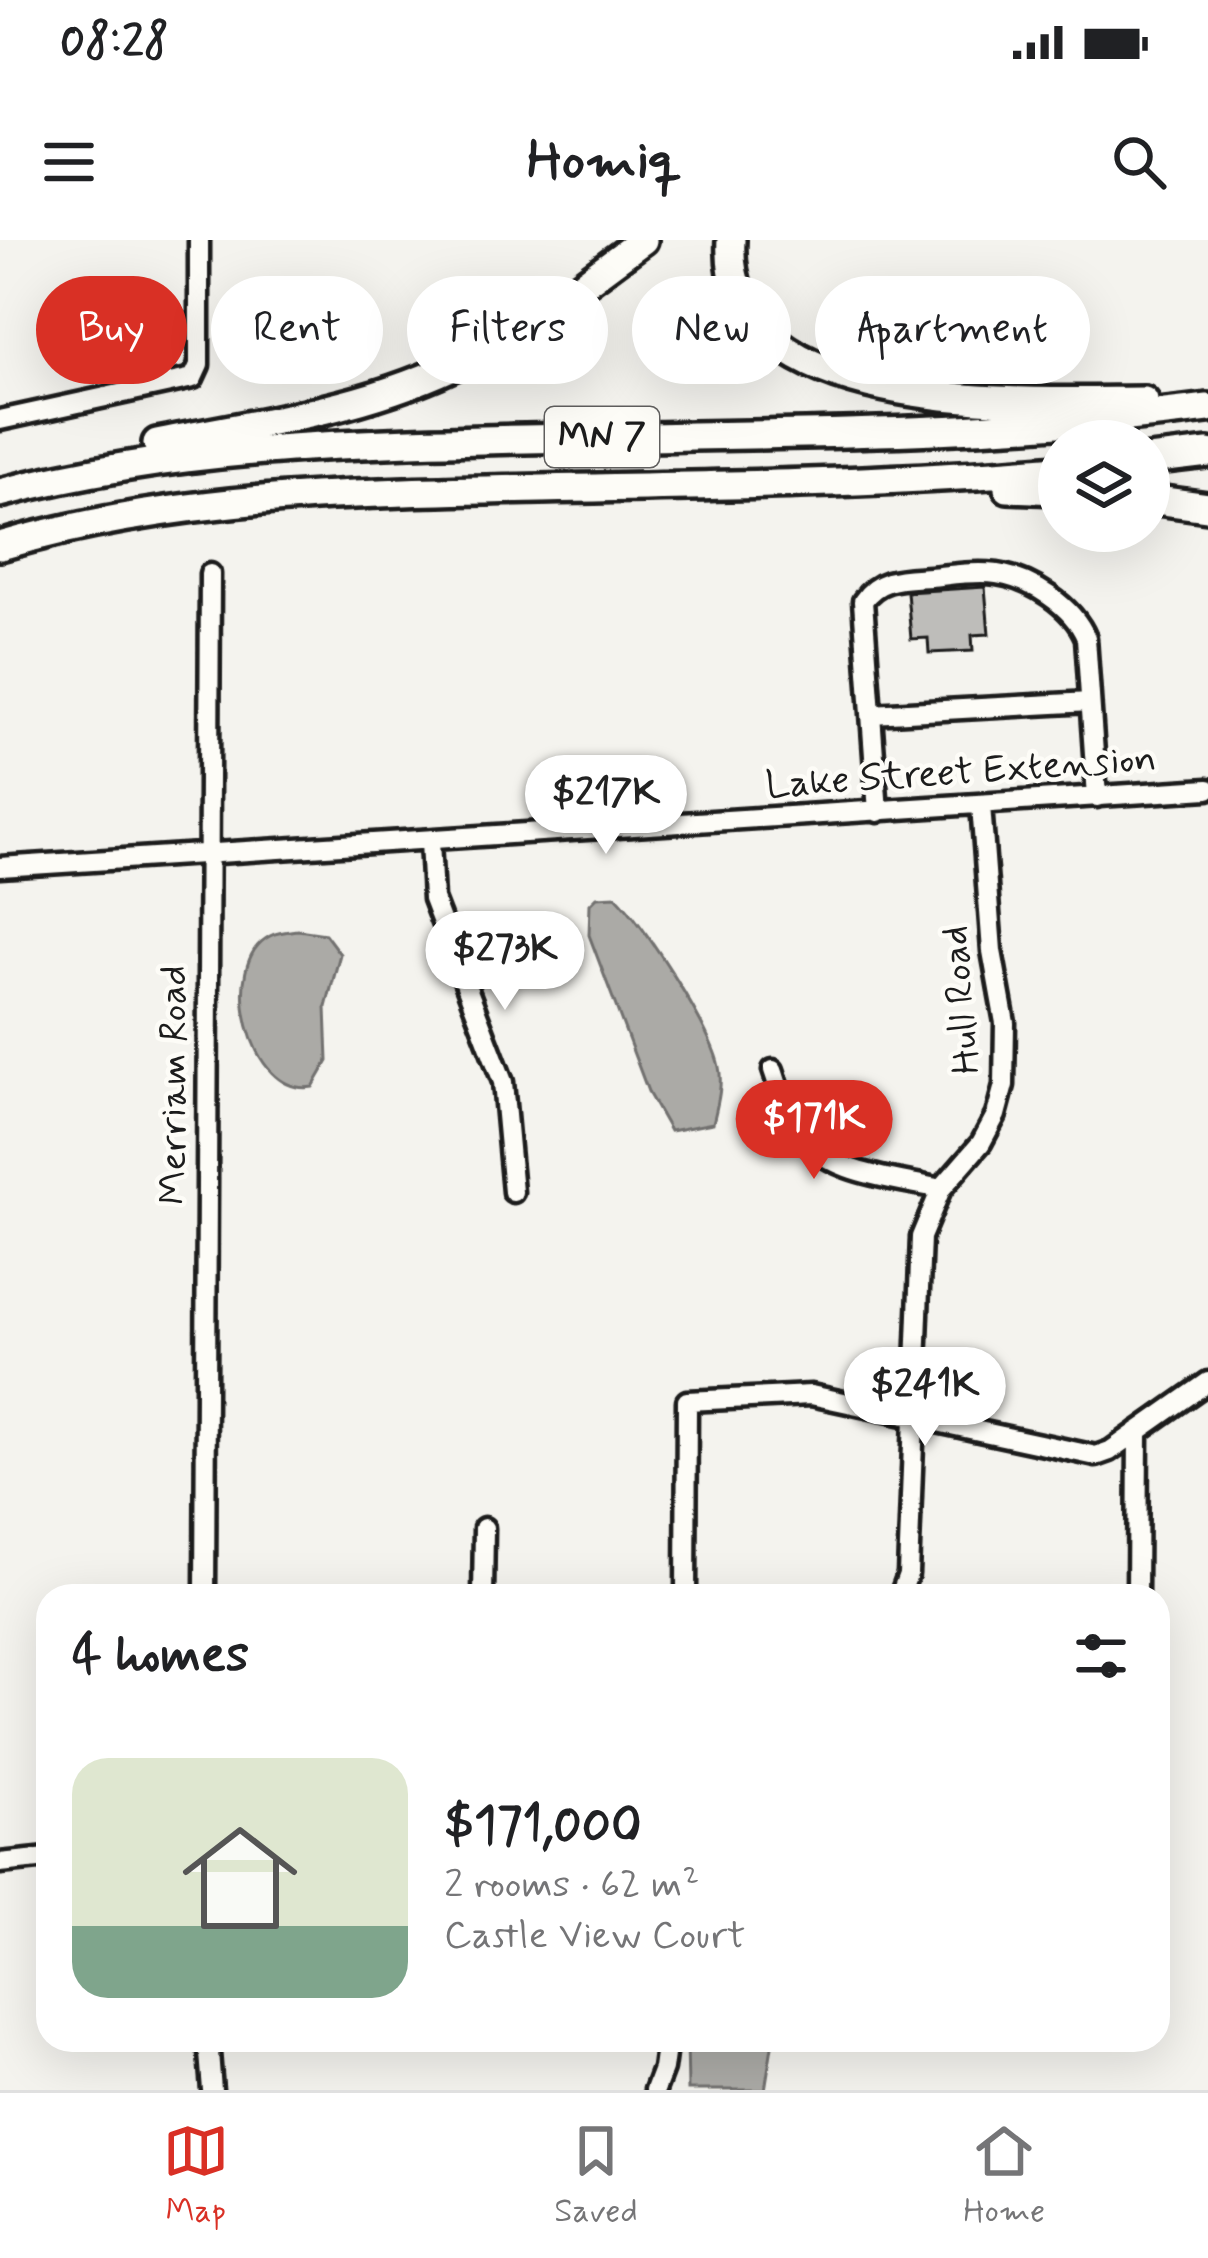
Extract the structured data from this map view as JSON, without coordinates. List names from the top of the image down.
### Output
{
  "streets": {
    "highway": ["MN 7"],
    "street": ["Lake Street Extension", "Hull Road", "Merriam Road"]
  },
  "crossings": [
    ["Lake Street Extension", "Hull Road"],
    ["Lake Street Extension", "Merriam Road"]
  ],
  "page": {
    "status": "08:28",
    "header": "Homiq",
    "chip": [
      "Buy",
      "Rent",
      "Filters",
      "New",
      "Apartment"
    ],
    "price": [
      "$217K",
      "$273K",
      "$171K",
      "$241K"
    ],
    "heading": "4 homes",
    "list": [
      {
        "name": "$171,000",
        "note": "2 rooms · 62 m² · Castle View Court"
      }
    ],
    "tabs": ["Map", "Saved", "Home"]
  }
}
